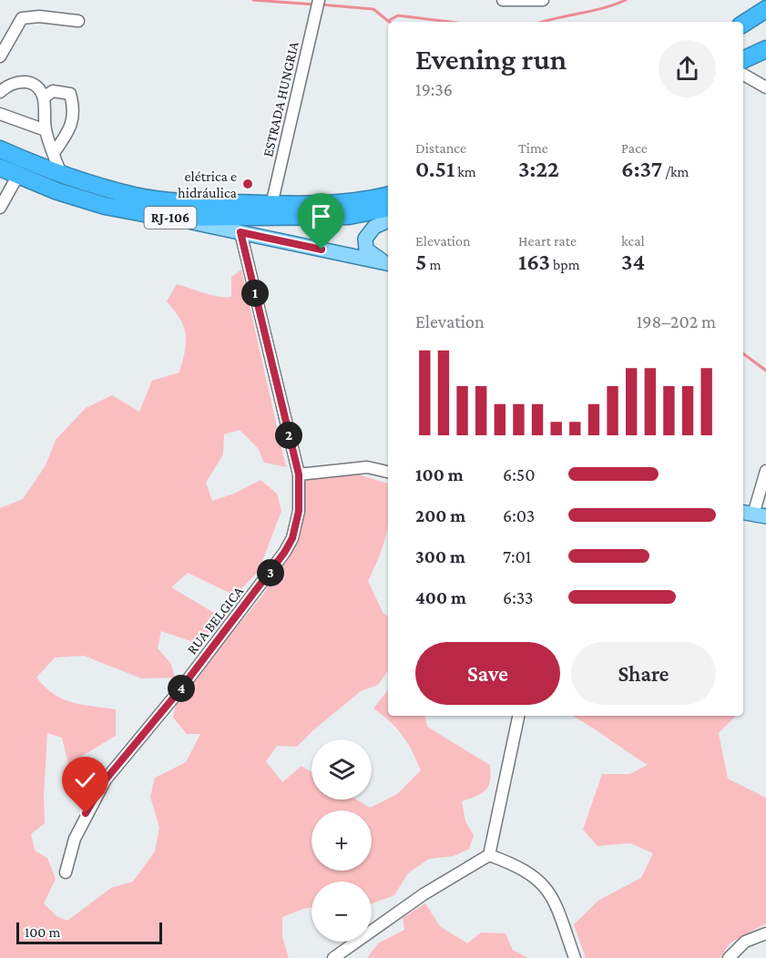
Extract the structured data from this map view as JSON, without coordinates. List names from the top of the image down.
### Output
{
  "streets": {
    "highway": ["RJ-106"],
    "street": ["ESTRADA HUNGRIA", "RUA BELGICA"]
  },
  "crossings": [
    ["ESTRADA HUNGRIA", "RJ-106"]
  ],
  "places": ["elétrica e hidráulica"],
  "scale_bar": "100 m",
  "page": {
    "heading": ["Evening run", "19:36"],
    "stats": [
      ["Distance", "0.51 km"],
      ["Time", "3:22"],
      ["Pace", "6:37 /km"],
      ["Elevation", "5 m"],
      ["Heart rate", "163 bpm"],
      ["kcal", "34"]
    ],
    "pins": [
      "1",
      "2",
      "3",
      "4"
    ],
    "chart": ["Elevation", "198–202 m"],
    "list": [
      {
        "name": "100 m",
        "note": "6:50"
      },
      {
        "name": "200 m",
        "note": "6:03"
      },
      {
        "name": "300 m",
        "note": "7:01"
      },
      {
        "name": "400 m",
        "note": "6:33"
      }
    ],
    "buttons": ["Save", "Share"],
    "map_buttons": ["+", "−"],
    "scale": "100 m"
  }
}
